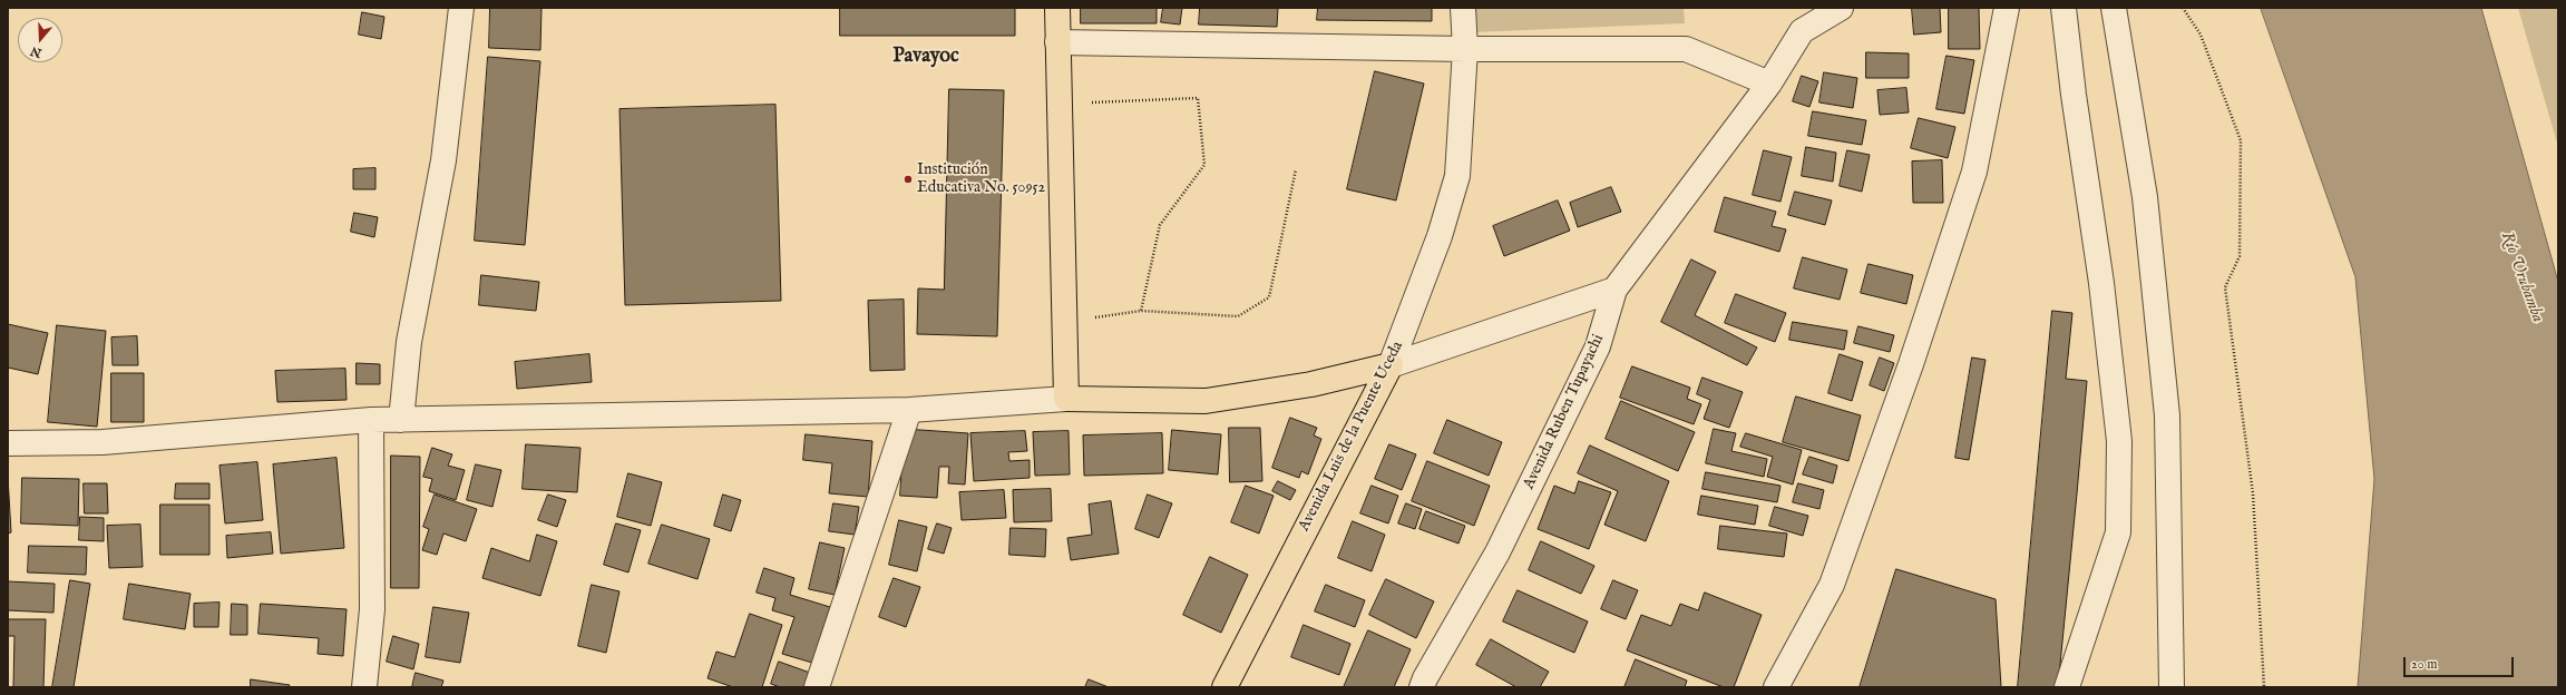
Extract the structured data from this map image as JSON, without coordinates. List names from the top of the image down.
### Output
{
  "streets": {
    "main road": ["Avenida Luis de la Puente Uceda"],
    "street": ["Avenida Ruben Tupayachi"]
  },
  "districts": ["Pavayoc"],
  "water": ["Río Urubamba"],
  "places": ["Institución Educativa No. 50952"],
  "scale_bar": "20 m",
  "north": "bottom"
}
